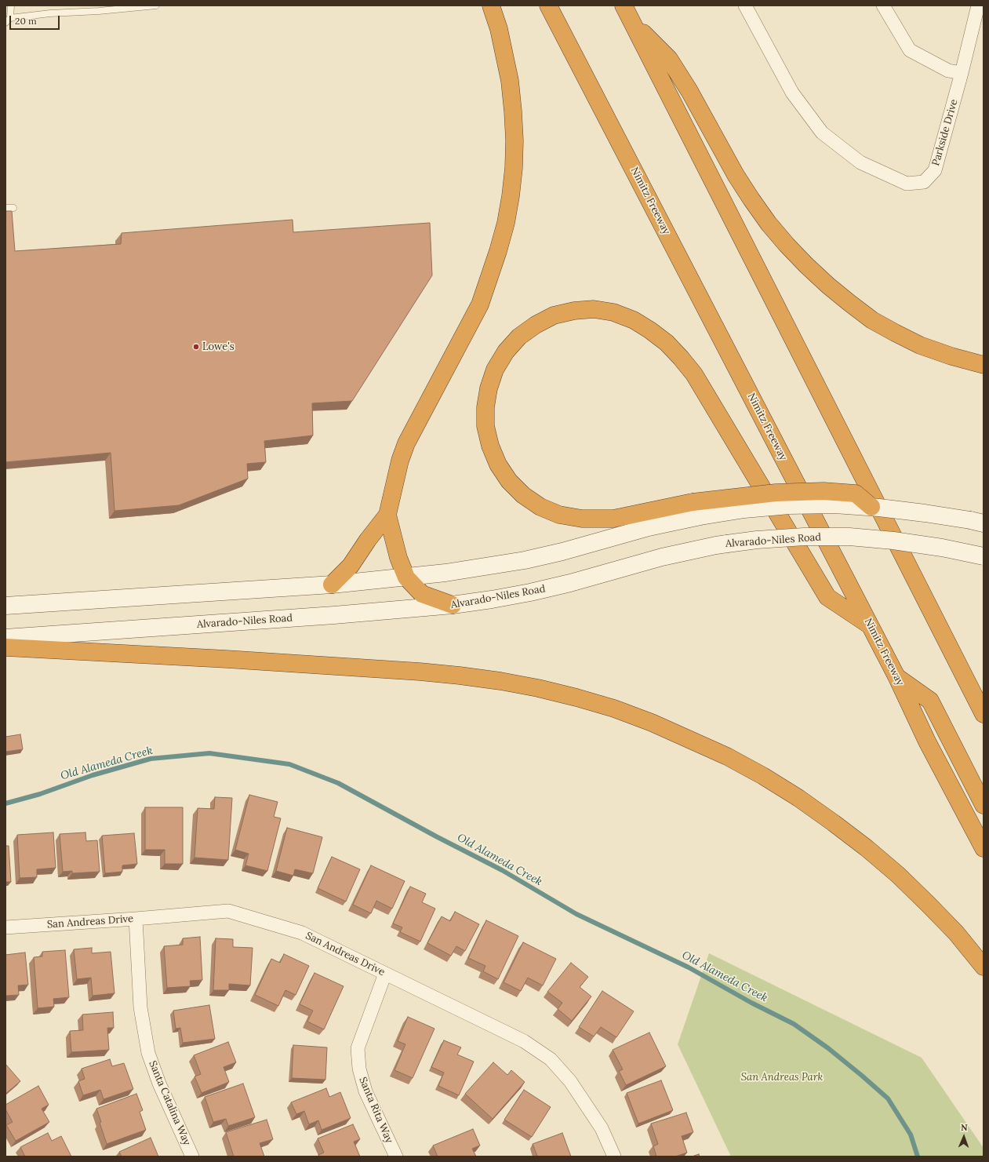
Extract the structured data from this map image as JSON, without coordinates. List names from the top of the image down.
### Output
{
  "streets": {
    "highway": ["Nimitz Freeway"],
    "main road": ["Alvarado-Niles Road"],
    "street": [
      "Parkside Drive",
      "San Andreas Drive",
      "Santa Catalina Way",
      "Santa Rita Way"
    ]
  },
  "crossings": [
    ["San Andreas Drive", "Santa Catalina Way"],
    ["San Andreas Drive", "Santa Rita Way"]
  ],
  "water": ["Old Alameda Creek"],
  "parks": ["San Andreas Park"],
  "places": ["Lowe's"],
  "scale_bar": "20 m",
  "north": "top"
}
